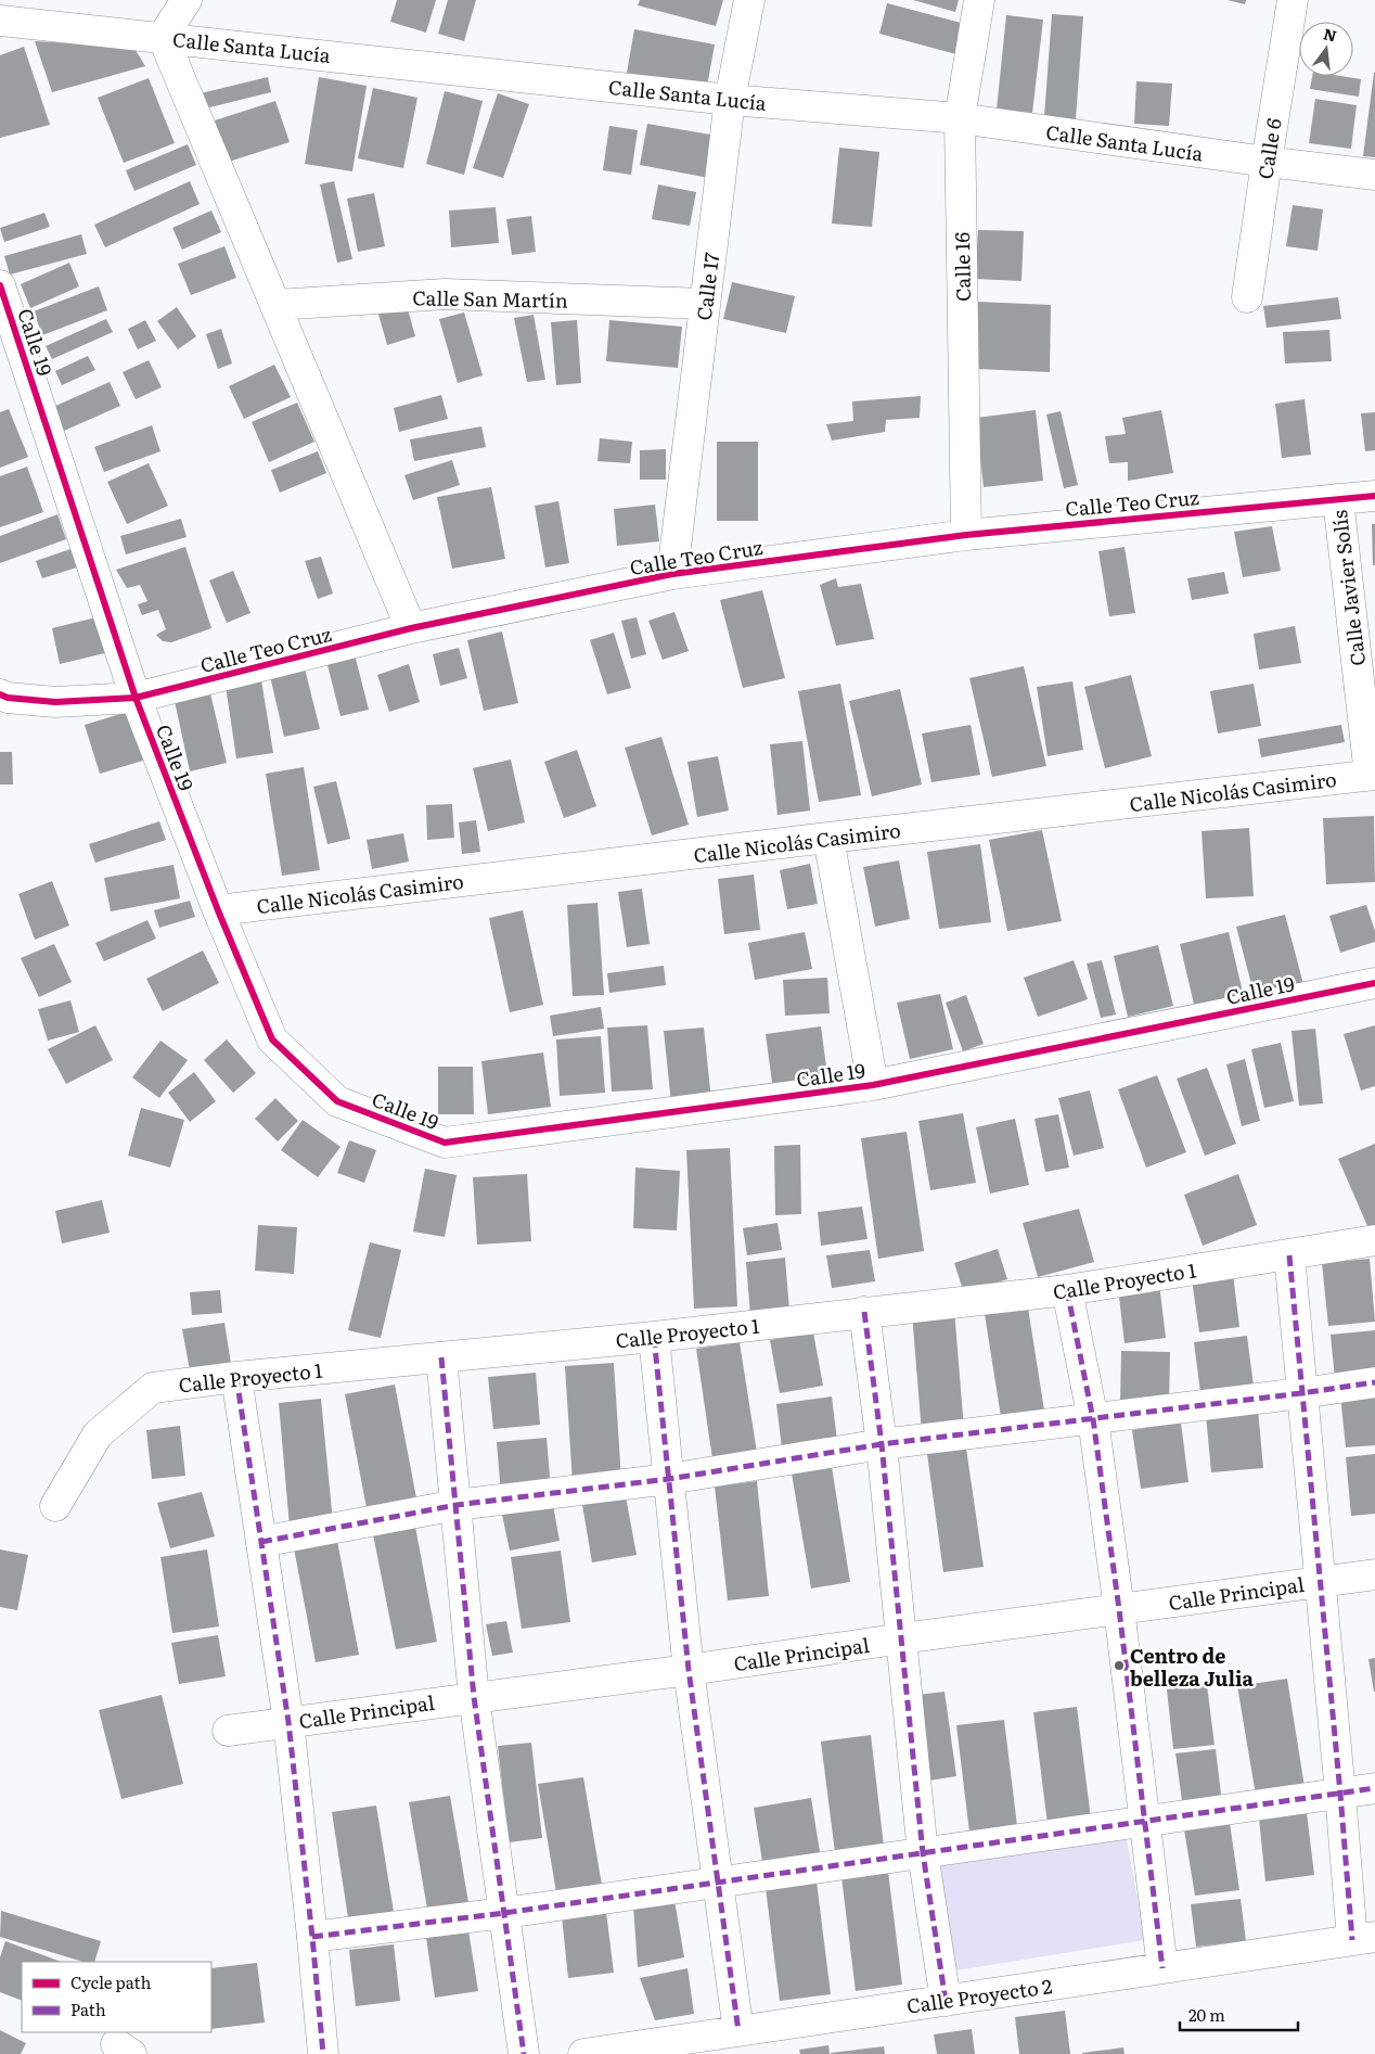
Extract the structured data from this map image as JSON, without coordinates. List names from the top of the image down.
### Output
{
  "streets": {
    "street": [
      "Calle Santa Lucía",
      "Calle 6",
      "Calle 16",
      "Calle 17",
      "Calle San Martín",
      "Calle 19",
      "Calle Teo Cruz",
      "Calle Javier Solís",
      "Calle Nicolás Casimiro",
      "Calle Proyecto 1",
      "Calle Principal",
      "Calle Proyecto 2"
    ]
  },
  "crossings": [
    ["Calle Santa Lucía", "Calle 6"],
    ["Calle Santa Lucía", "Calle 16"],
    ["Calle Santa Lucía", "Calle 17"],
    ["Calle 16", "Calle Teo Cruz"],
    ["Calle 17", "Calle San Martín"],
    ["Calle 17", "Calle Teo Cruz"],
    ["Calle 19", "Calle Teo Cruz"],
    ["Calle 19", "Calle Nicolás Casimiro"],
    ["Calle Teo Cruz", "Calle Javier Solís"],
    ["Calle Javier Solís", "Calle Nicolás Casimiro"]
  ],
  "places": ["Centro de belleza Julia"],
  "legend": ["Cycle path", "Path"],
  "scale_bar": "20 m",
  "north": "top"
}
